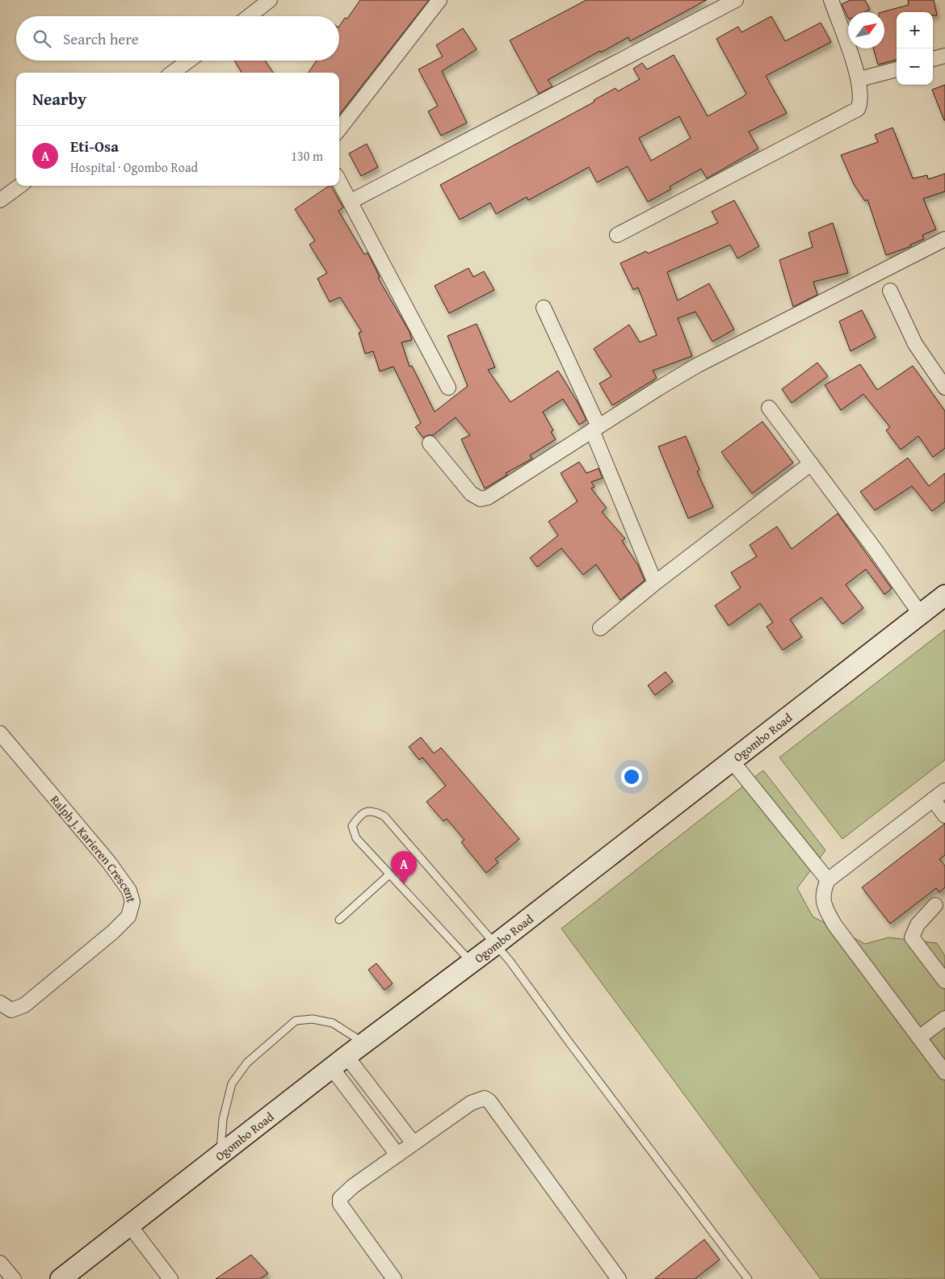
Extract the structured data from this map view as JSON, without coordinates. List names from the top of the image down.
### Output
{
  "streets": {
    "main road": ["Ogombo Road"],
    "street": ["Ralph J. Karieren Crescent"]
  },
  "north": "top right",
  "page": {
    "map_buttons": ["+", "−"],
    "search": "Search here",
    "heading": "Nearby",
    "list": [
      {
        "mark": "A",
        "name": "Eti-Osa",
        "note": "Hospital · Ogombo Road",
        "value": "130 m"
      }
    ],
    "pins": "A"
  }
}
